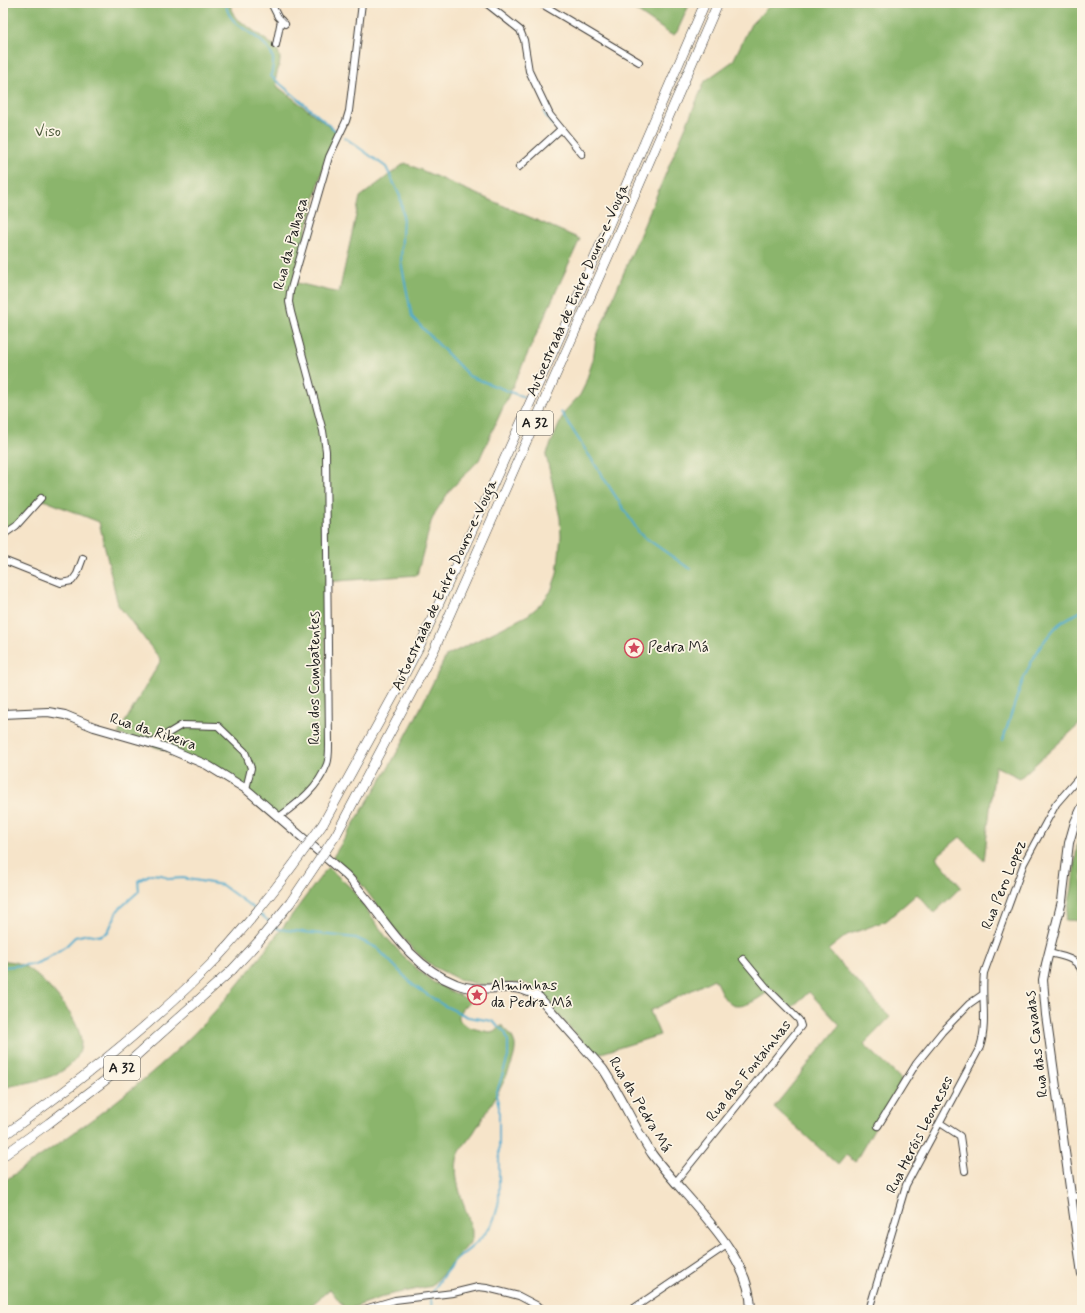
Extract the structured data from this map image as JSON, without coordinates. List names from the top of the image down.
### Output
{
  "streets": {
    "highway": ["Autoestrada de Entre Douro-e-Vouga", "A 32"],
    "main road": ["Rua da Ribeira", "Rua das Cavadas", "Rua da Pedra Má"],
    "street": [
      "Rua da Palhaça",
      "Rua dos Combatentes",
      "Rua Pero Lopez",
      "Rua das Fontainhas",
      "Rua Heróis Leoneses"
    ]
  },
  "crossings": [
    ["Rua da Palhaça", "Rua dos Combatentes"],
    ["Rua dos Combatentes", "Rua da Ribeira"],
    ["Rua dos Combatentes", "Rua da Pedra Má"],
    ["Rua da Ribeira", "Rua da Pedra Má"],
    ["Rua Pero Lopez", "Rua Heróis Leoneses"],
    ["Rua das Fontainhas", "Rua da Pedra Má"]
  ],
  "parks": ["Viso"],
  "places": {
    "place": ["Pedra Má", "Alminhas da Pedra Má"]
  }
}
